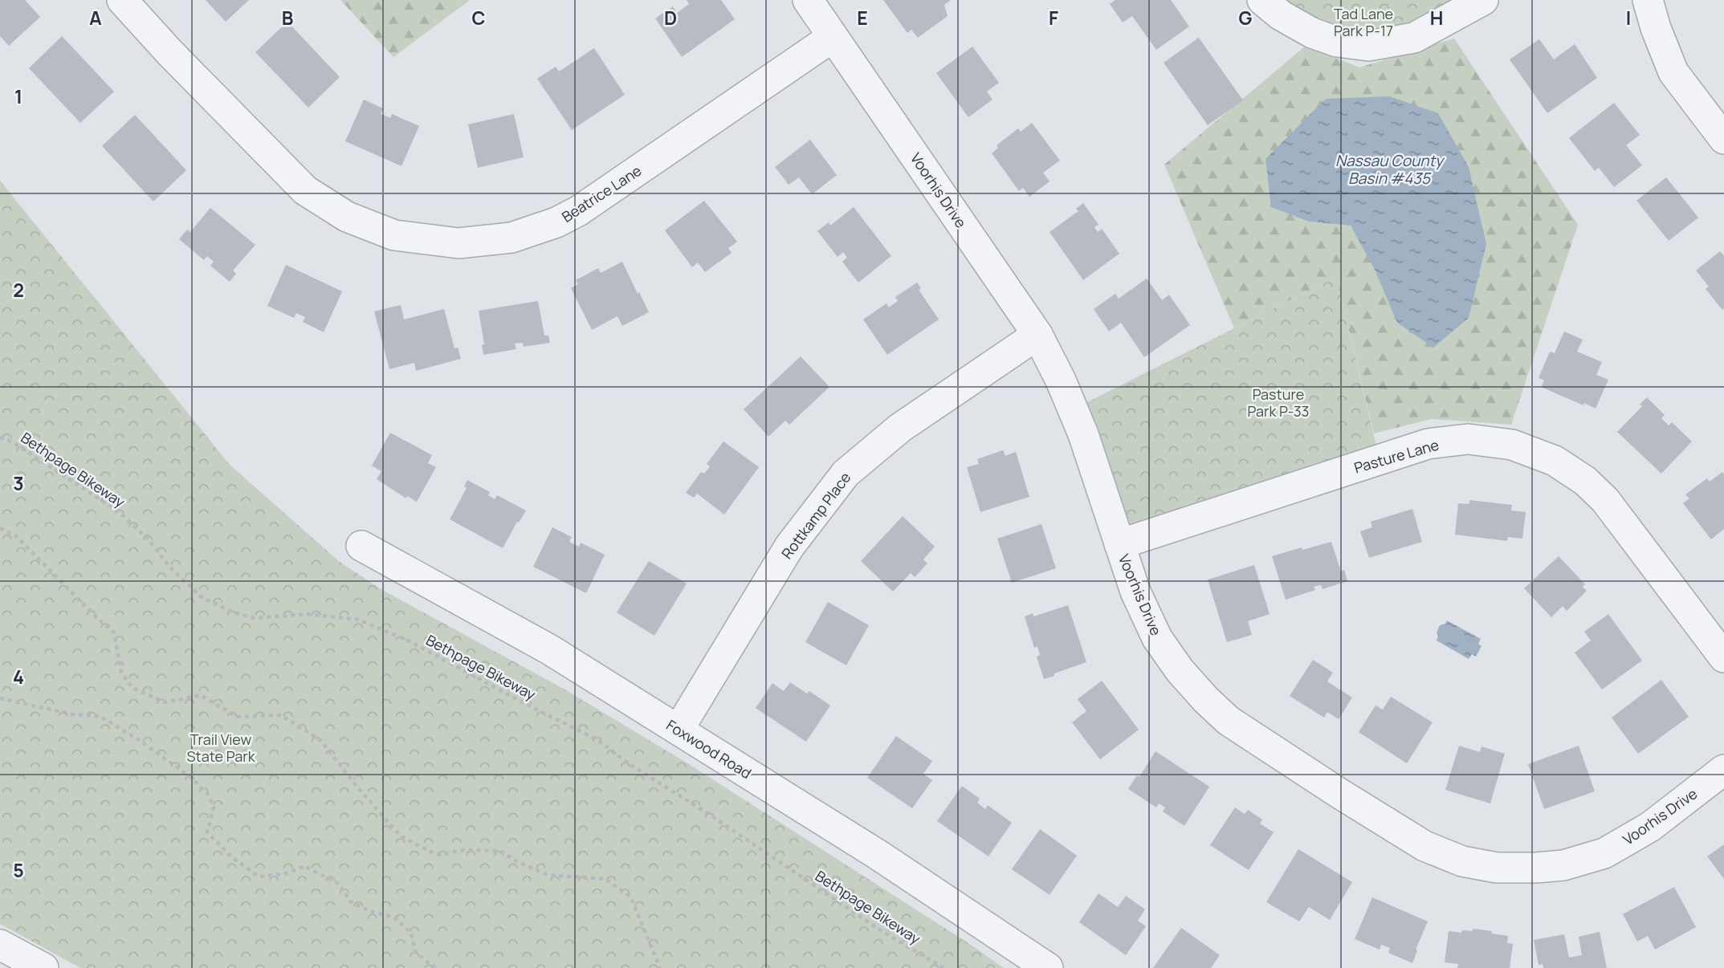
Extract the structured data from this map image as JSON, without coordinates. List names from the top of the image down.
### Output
{
  "streets": {
    "street": [
      "Voorhis Drive",
      "Beatrice Lane",
      "Pasture Lane",
      "Rottkamp Place",
      "Foxwood Road"
    ],
    "path": ["Bethpage Bikeway"]
  },
  "crossings": [
    ["Voorhis Drive", "Beatrice Lane"],
    ["Voorhis Drive", "Pasture Lane"],
    ["Voorhis Drive", "Rottkamp Place"],
    ["Rottkamp Place", "Foxwood Road"]
  ],
  "water": ["Nassau County Basin #435"],
  "parks": ["Tad Lane Park P-17", "Pasture Park P-33", "Trail View State Park"],
  "grid": {
    "columns": [
      "A",
      "B",
      "C",
      "D",
      "E",
      "F",
      "G",
      "H",
      "I"
    ],
    "rows": [
      "1",
      "2",
      "3",
      "4",
      "5"
    ]
  }
}
